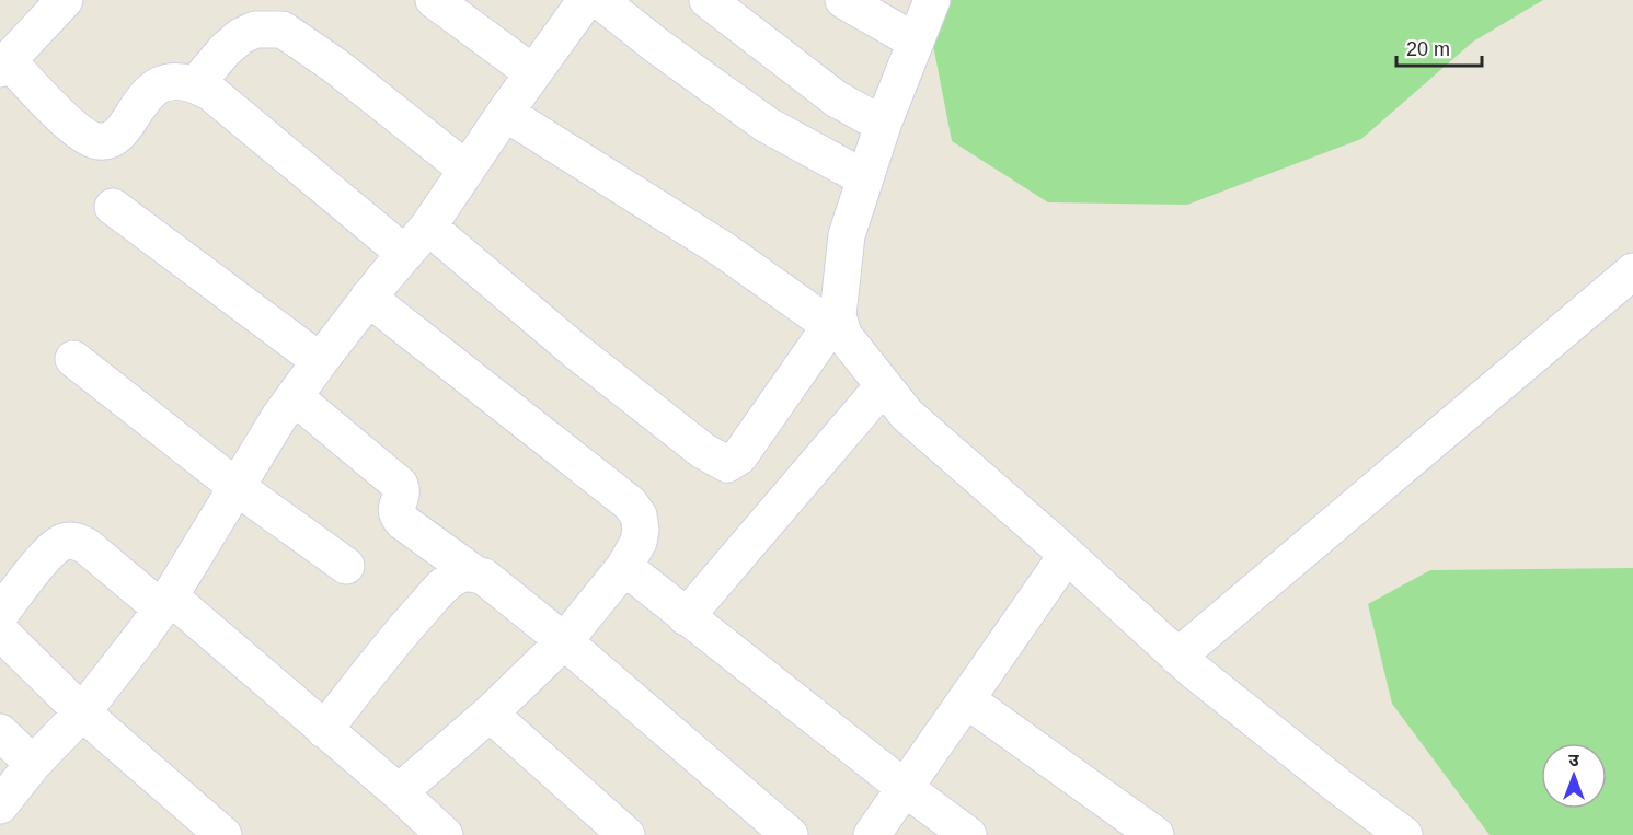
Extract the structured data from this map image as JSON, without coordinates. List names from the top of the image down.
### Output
{
  "scale_bar": "20 m",
  "north": "top"
}
